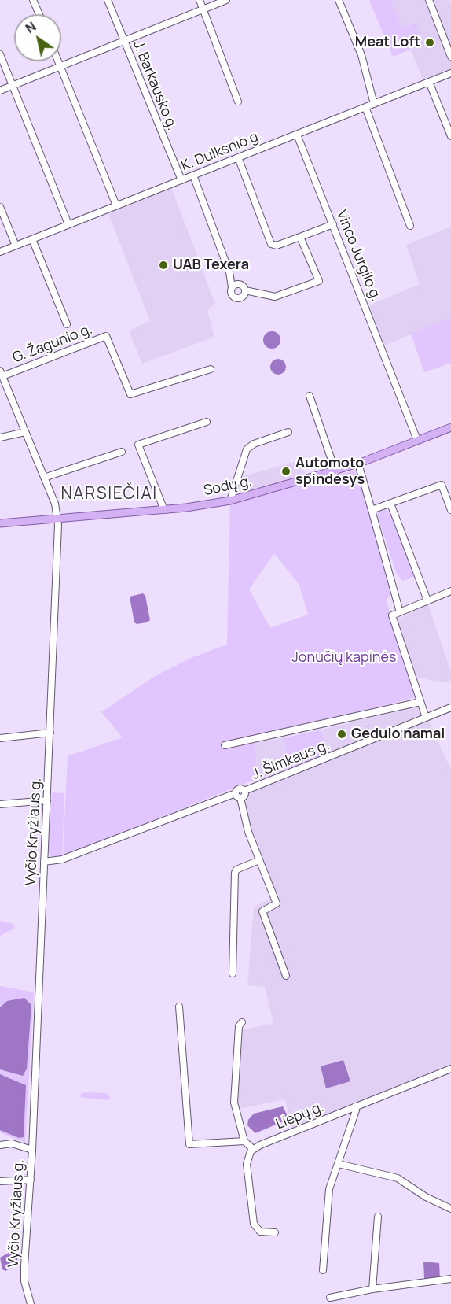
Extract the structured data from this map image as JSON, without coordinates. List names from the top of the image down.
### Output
{
  "streets": {
    "main road": ["Sodų g."],
    "street": [
      "J. Barkausko g.",
      "K. Dulksnio g.",
      "Vinco Jurgilo g.",
      "G. Žagunio g.",
      "J. Šimkaus g.",
      "Vyčio Kryžiaus g.",
      "Liepų g."
    ]
  },
  "crossings": [
    ["J. Barkausko g.", "K. Dulksnio g."],
    ["K. Dulksnio g.", "Vinco Jurgilo g."],
    ["Vinco Jurgilo g.", "Sodų g."],
    ["G. Žagunio g.", "Vyčio Kryžiaus g."],
    ["Sodų g.", "Vyčio Kryžiaus g."]
  ],
  "districts": ["NARSIEČIAI"],
  "parks": ["Jonučių kapinės"],
  "places": [
    "Meat Loft",
    "UAB Texera",
    "Automoto spindesys",
    "Gedulo namai"
  ],
  "north": "top left"
}
